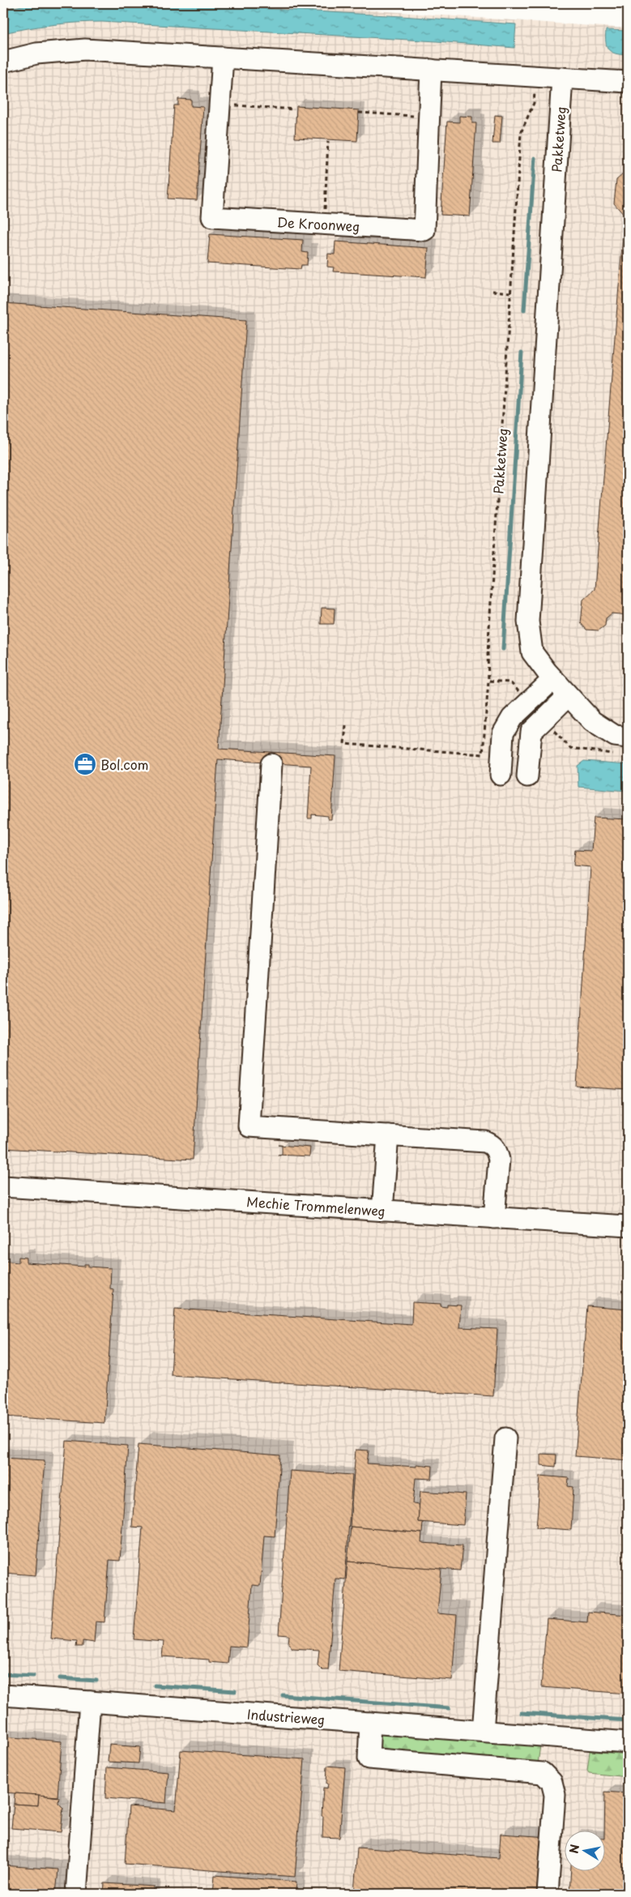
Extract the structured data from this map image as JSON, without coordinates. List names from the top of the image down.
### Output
{
  "streets": {
    "street": [
      "Pakketweg",
      "De Kroonweg",
      "Mechie Trommelenweg",
      "Industrieweg"
    ]
  },
  "places": {
    "office": ["Bol.com"]
  },
  "north": "left"
}
